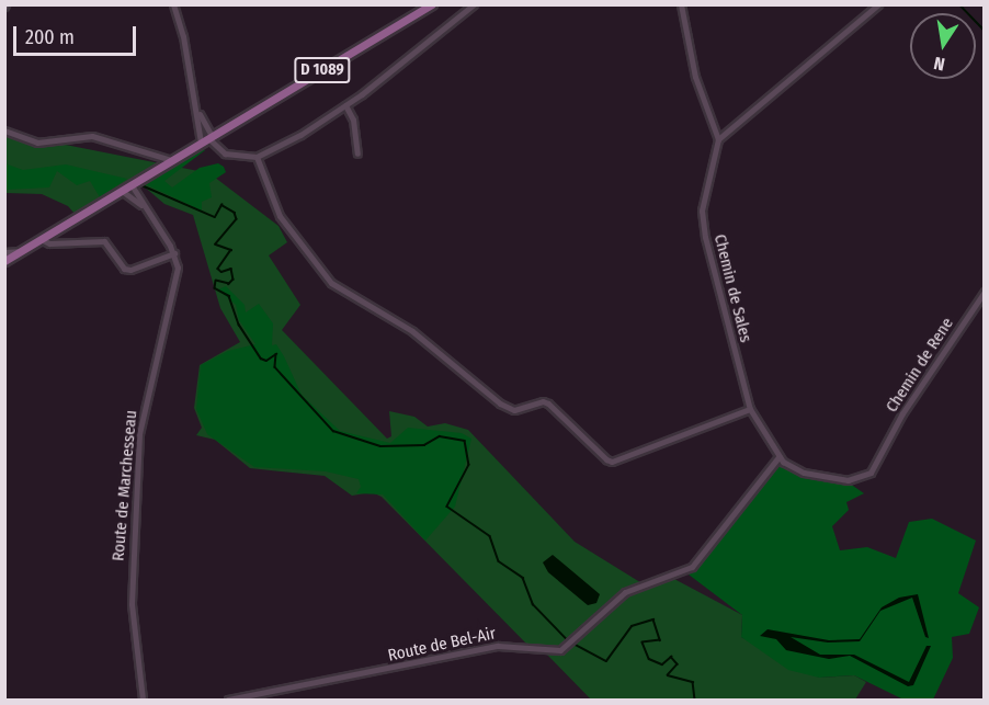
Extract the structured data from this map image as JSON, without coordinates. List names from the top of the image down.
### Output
{
  "streets": {
    "main road": ["D 1089"],
    "street": [
      "Chemin de Sales",
      "Chemin de Rene",
      "Route de Marchesseau",
      "Route de Bel-Air"
    ]
  },
  "crossings": [
    ["Chemin de Sales", "Chemin de Rene"],
    ["Chemin de Sales", "Route de Bel-Air"],
    ["Chemin de Rene", "Route de Bel-Air"]
  ],
  "scale_bar": "200 m",
  "north": "bottom"
}
